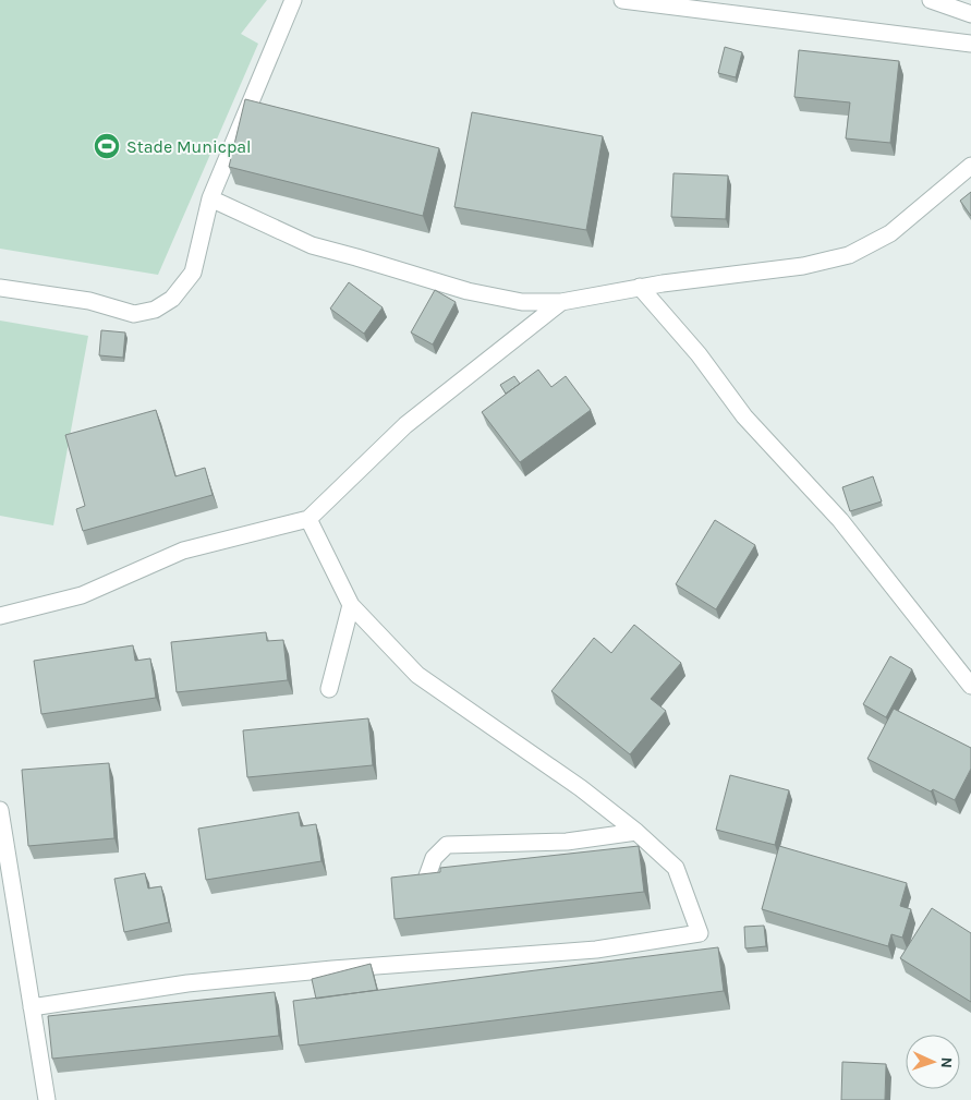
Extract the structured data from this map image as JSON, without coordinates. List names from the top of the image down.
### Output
{
  "places": {
    "sports": ["Stade Municpal"]
  },
  "north": "right"
}
